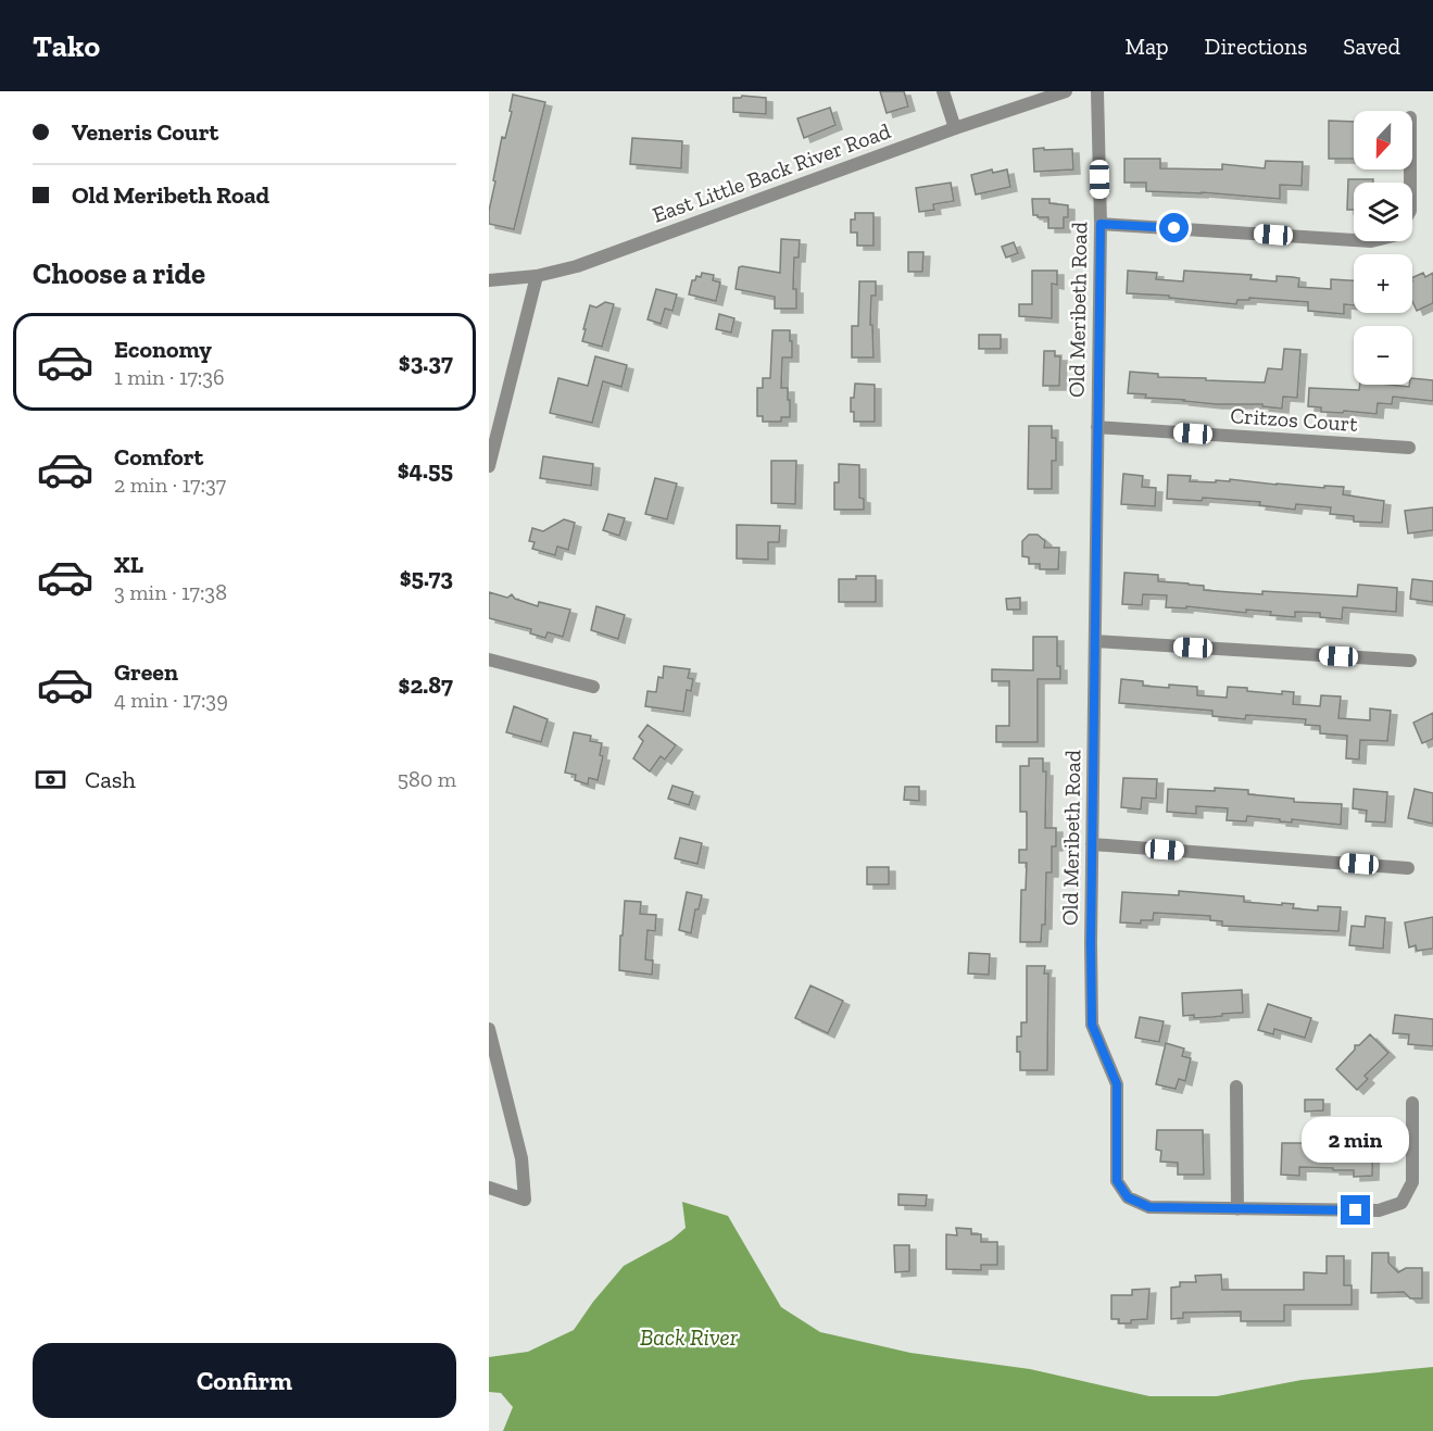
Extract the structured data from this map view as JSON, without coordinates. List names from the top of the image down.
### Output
{
  "streets": {
    "street": ["East Little Back River Road", "Old Meribeth Road", "Critzos Court"]
  },
  "crossings": [
    ["Old Meribeth Road", "Critzos Court"]
  ],
  "water": ["Back River"],
  "north": "bottom",
  "page": {
    "header": "Tako",
    "nav": ["Map", "Directions", "Saved"],
    "banner": ["Veneris Court", "Old Meribeth Road"],
    "map_buttons": ["+", "−"],
    "heading": "Choose a ride",
    "list": [
      {
        "name": "Economy",
        "note": "1 min · 17:36",
        "value": "$3.37"
      },
      {
        "name": "Comfort",
        "note": "2 min · 17:37",
        "value": "$4.55"
      },
      {
        "name": "XL",
        "note": "3 min · 17:38",
        "value": "$5.73"
      },
      {
        "name": "Green",
        "note": "4 min · 17:39",
        "value": "$2.87"
      }
    ],
    "pay": ["Cash", "580 m"],
    "bubble": "2 min",
    "buttons": "Confirm"
  }
}
